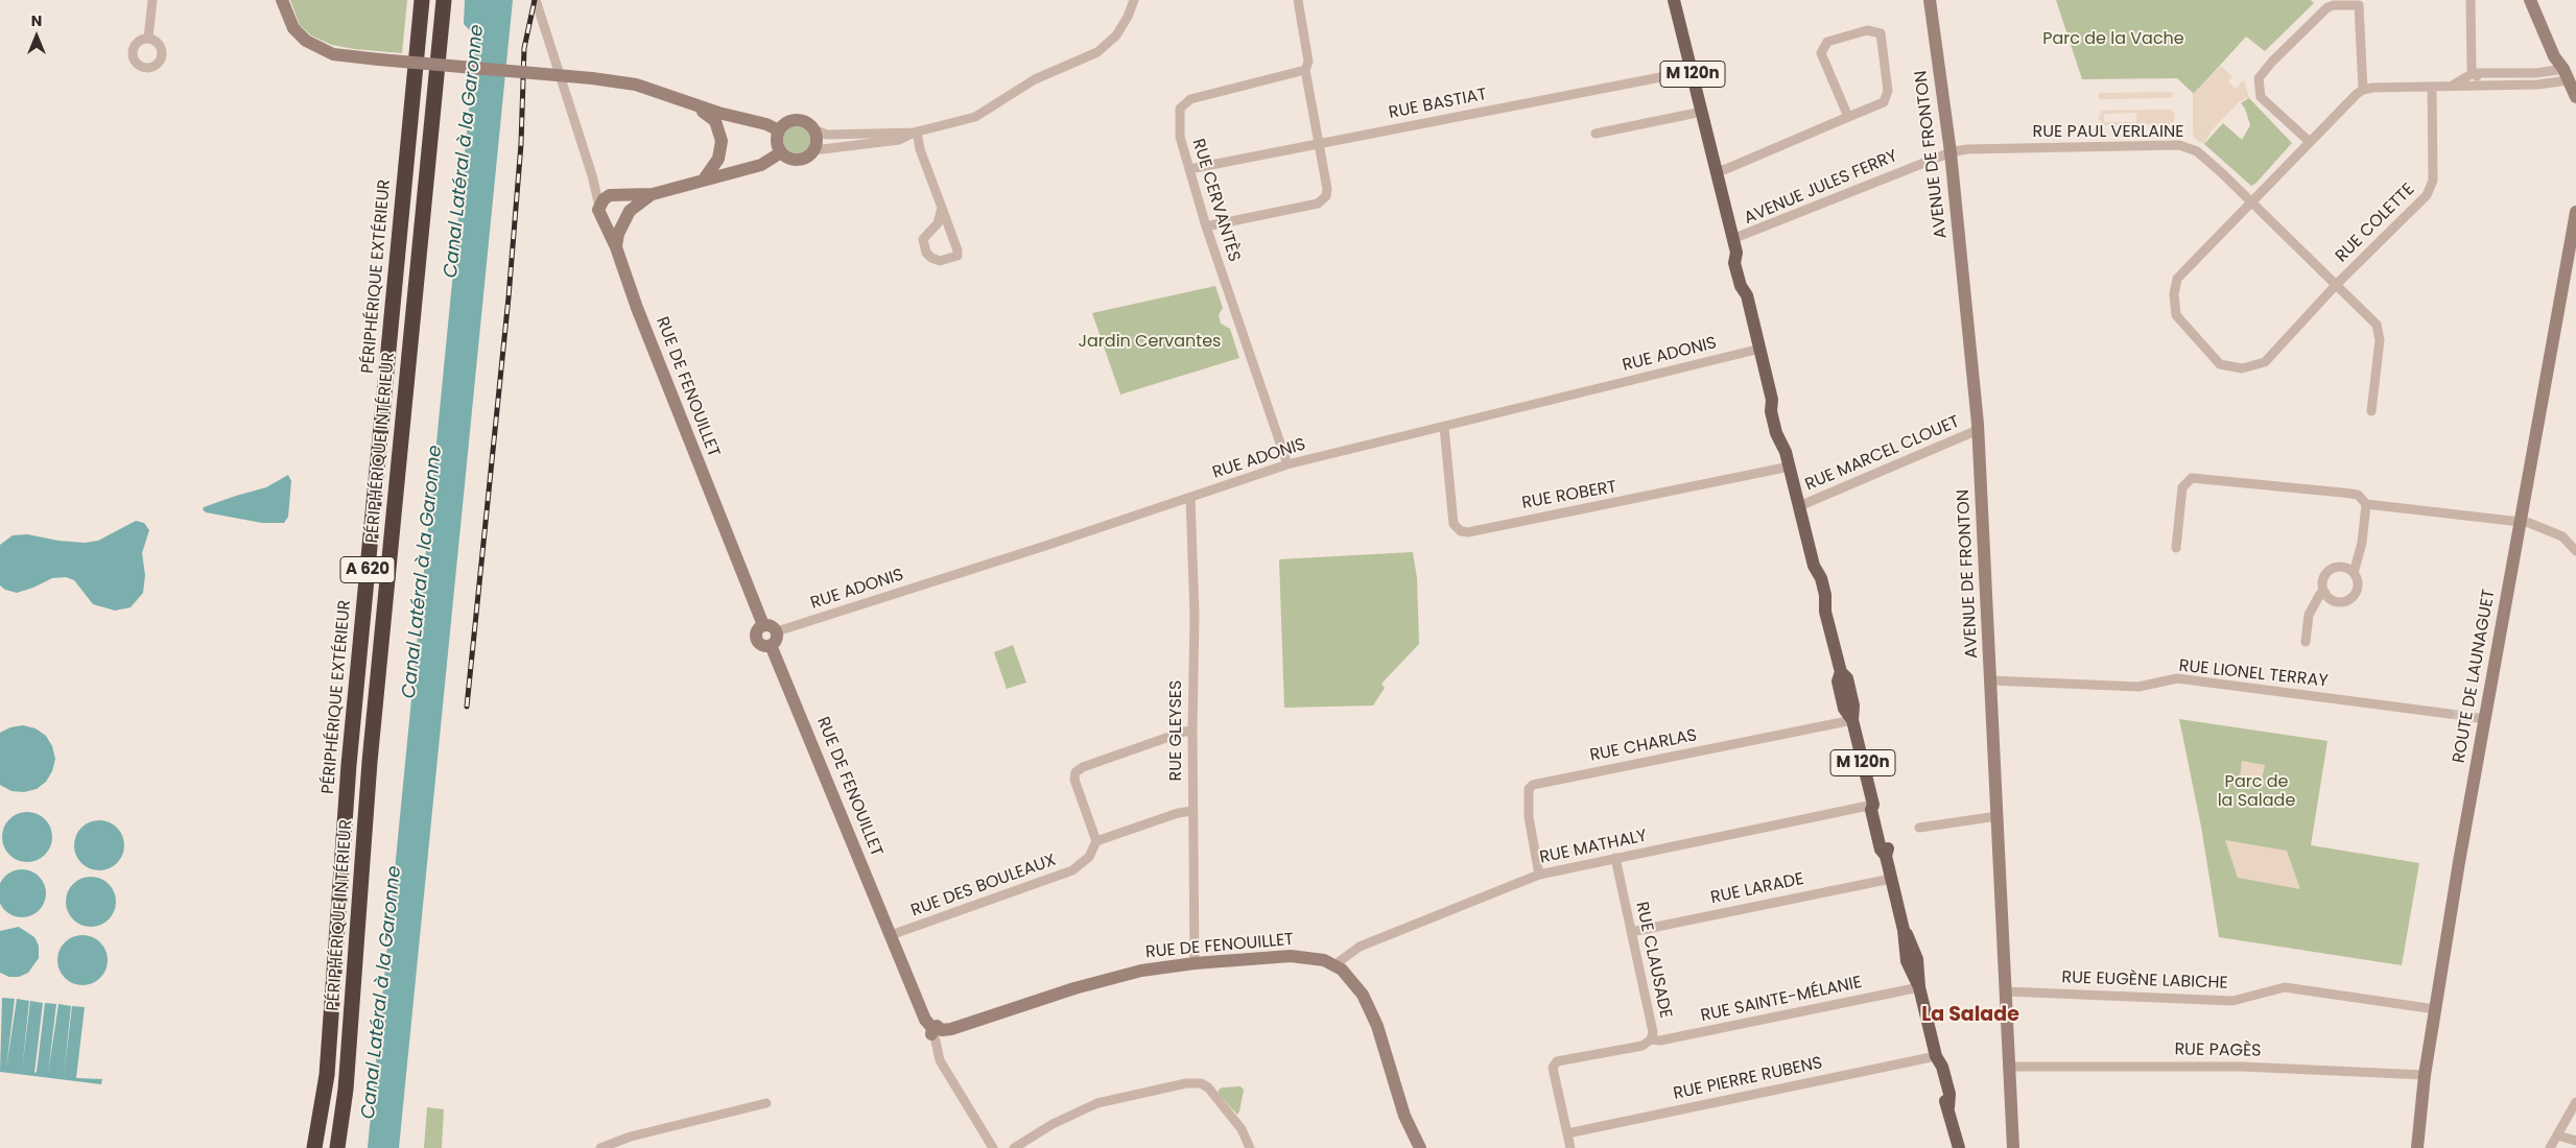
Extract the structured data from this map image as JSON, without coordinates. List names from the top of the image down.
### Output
{
  "streets": {
    "highway": ["PÉRIPHÉRIQUE EXTÉRIEUR", "PÉRIPHÉRIQUE INTÉRIEUR", "A 620"],
    "main road": ["M 120n"],
    "street": [
      "RUE BASTIAT",
      "RUE PAUL VERLAINE",
      "AVENUE DE FRONTON",
      "AVENUE JULES FERRY",
      "RUE CERVANTÈS",
      "RUE COLETTE",
      "RUE ADONIS",
      "RUE DE FENOUILLET",
      "RUE MARCEL CLOUET",
      "RUE ROBERT",
      "RUE LIONEL TERRAY",
      "ROUTE DE LAUNAGUET",
      "RUE GLEYSES",
      "RUE CHARLAS",
      "RUE MATHALY",
      "RUE DES BOULEAUX",
      "RUE LARADE",
      "RUE CLAUSADE",
      "RUE EUGÈNE LABICHE",
      "RUE SAINTE-MÉLANIE",
      "RUE PAGÈS",
      "RUE PIERRE RUBENS"
    ]
  },
  "crossings": [
    ["M 120n", "RUE BASTIAT"],
    ["M 120n", "AVENUE JULES FERRY"],
    ["M 120n", "RUE ADONIS"],
    ["M 120n", "RUE MARCEL CLOUET"],
    ["M 120n", "RUE ROBERT"],
    ["M 120n", "RUE CHARLAS"],
    ["M 120n", "RUE MATHALY"],
    ["M 120n", "RUE LARADE"],
    ["M 120n", "RUE SAINTE-MÉLANIE"],
    ["M 120n", "RUE PIERRE RUBENS"],
    ["RUE BASTIAT", "RUE CERVANTÈS"],
    ["RUE PAUL VERLAINE", "AVENUE DE FRONTON"],
    ["RUE PAUL VERLAINE", "AVENUE JULES FERRY"],
    ["RUE PAUL VERLAINE", "RUE COLETTE"],
    ["AVENUE DE FRONTON", "AVENUE JULES FERRY"],
    ["AVENUE DE FRONTON", "RUE MARCEL CLOUET"],
    ["AVENUE DE FRONTON", "RUE LIONEL TERRAY"],
    ["AVENUE DE FRONTON", "RUE EUGÈNE LABICHE"],
    ["AVENUE DE FRONTON", "RUE PAGÈS"],
    ["RUE CERVANTÈS", "RUE ADONIS"],
    ["RUE ADONIS", "RUE DE FENOUILLET"],
    ["RUE ADONIS", "RUE ROBERT"],
    ["RUE ADONIS", "RUE GLEYSES"],
    ["RUE DE FENOUILLET", "RUE GLEYSES"],
    ["RUE DE FENOUILLET", "RUE MATHALY"],
    ["RUE DE FENOUILLET", "RUE DES BOULEAUX"],
    ["ROUTE DE LAUNAGUET", "RUE EUGÈNE LABICHE"],
    ["ROUTE DE LAUNAGUET", "RUE PAGÈS"],
    ["RUE CHARLAS", "RUE MATHALY"],
    ["RUE MATHALY", "RUE CLAUSADE"],
    ["RUE LARADE", "RUE CLAUSADE"],
    ["RUE CLAUSADE", "RUE SAINTE-MÉLANIE"],
    ["RUE CLAUSADE", "RUE PIERRE RUBENS"]
  ],
  "districts": ["La Salade"],
  "water": ["Canal Latéral à la Garonne"],
  "parks": ["Parc de la Vache", "Jardin Cervantes", "Parc de la Salade"],
  "north": "top"
}
